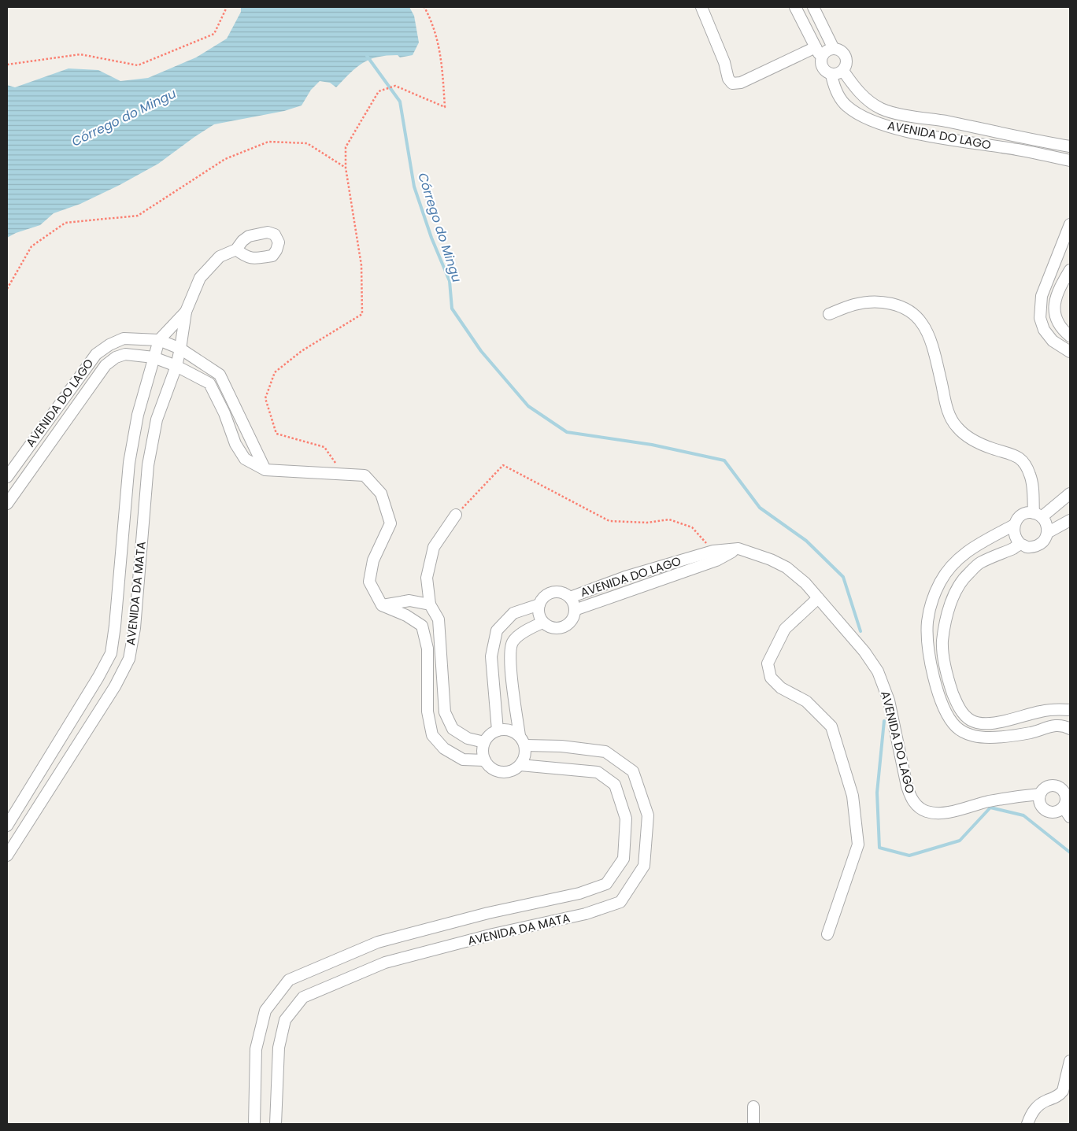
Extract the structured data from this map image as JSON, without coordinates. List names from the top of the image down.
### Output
{
  "streets": {
    "street": ["AVENIDA DO LAGO", "AVENIDA DA MATA"]
  },
  "crossings": [
    ["AVENIDA DO LAGO", "AVENIDA DA MATA"]
  ],
  "water": ["Córrego do Mingu"]
}
